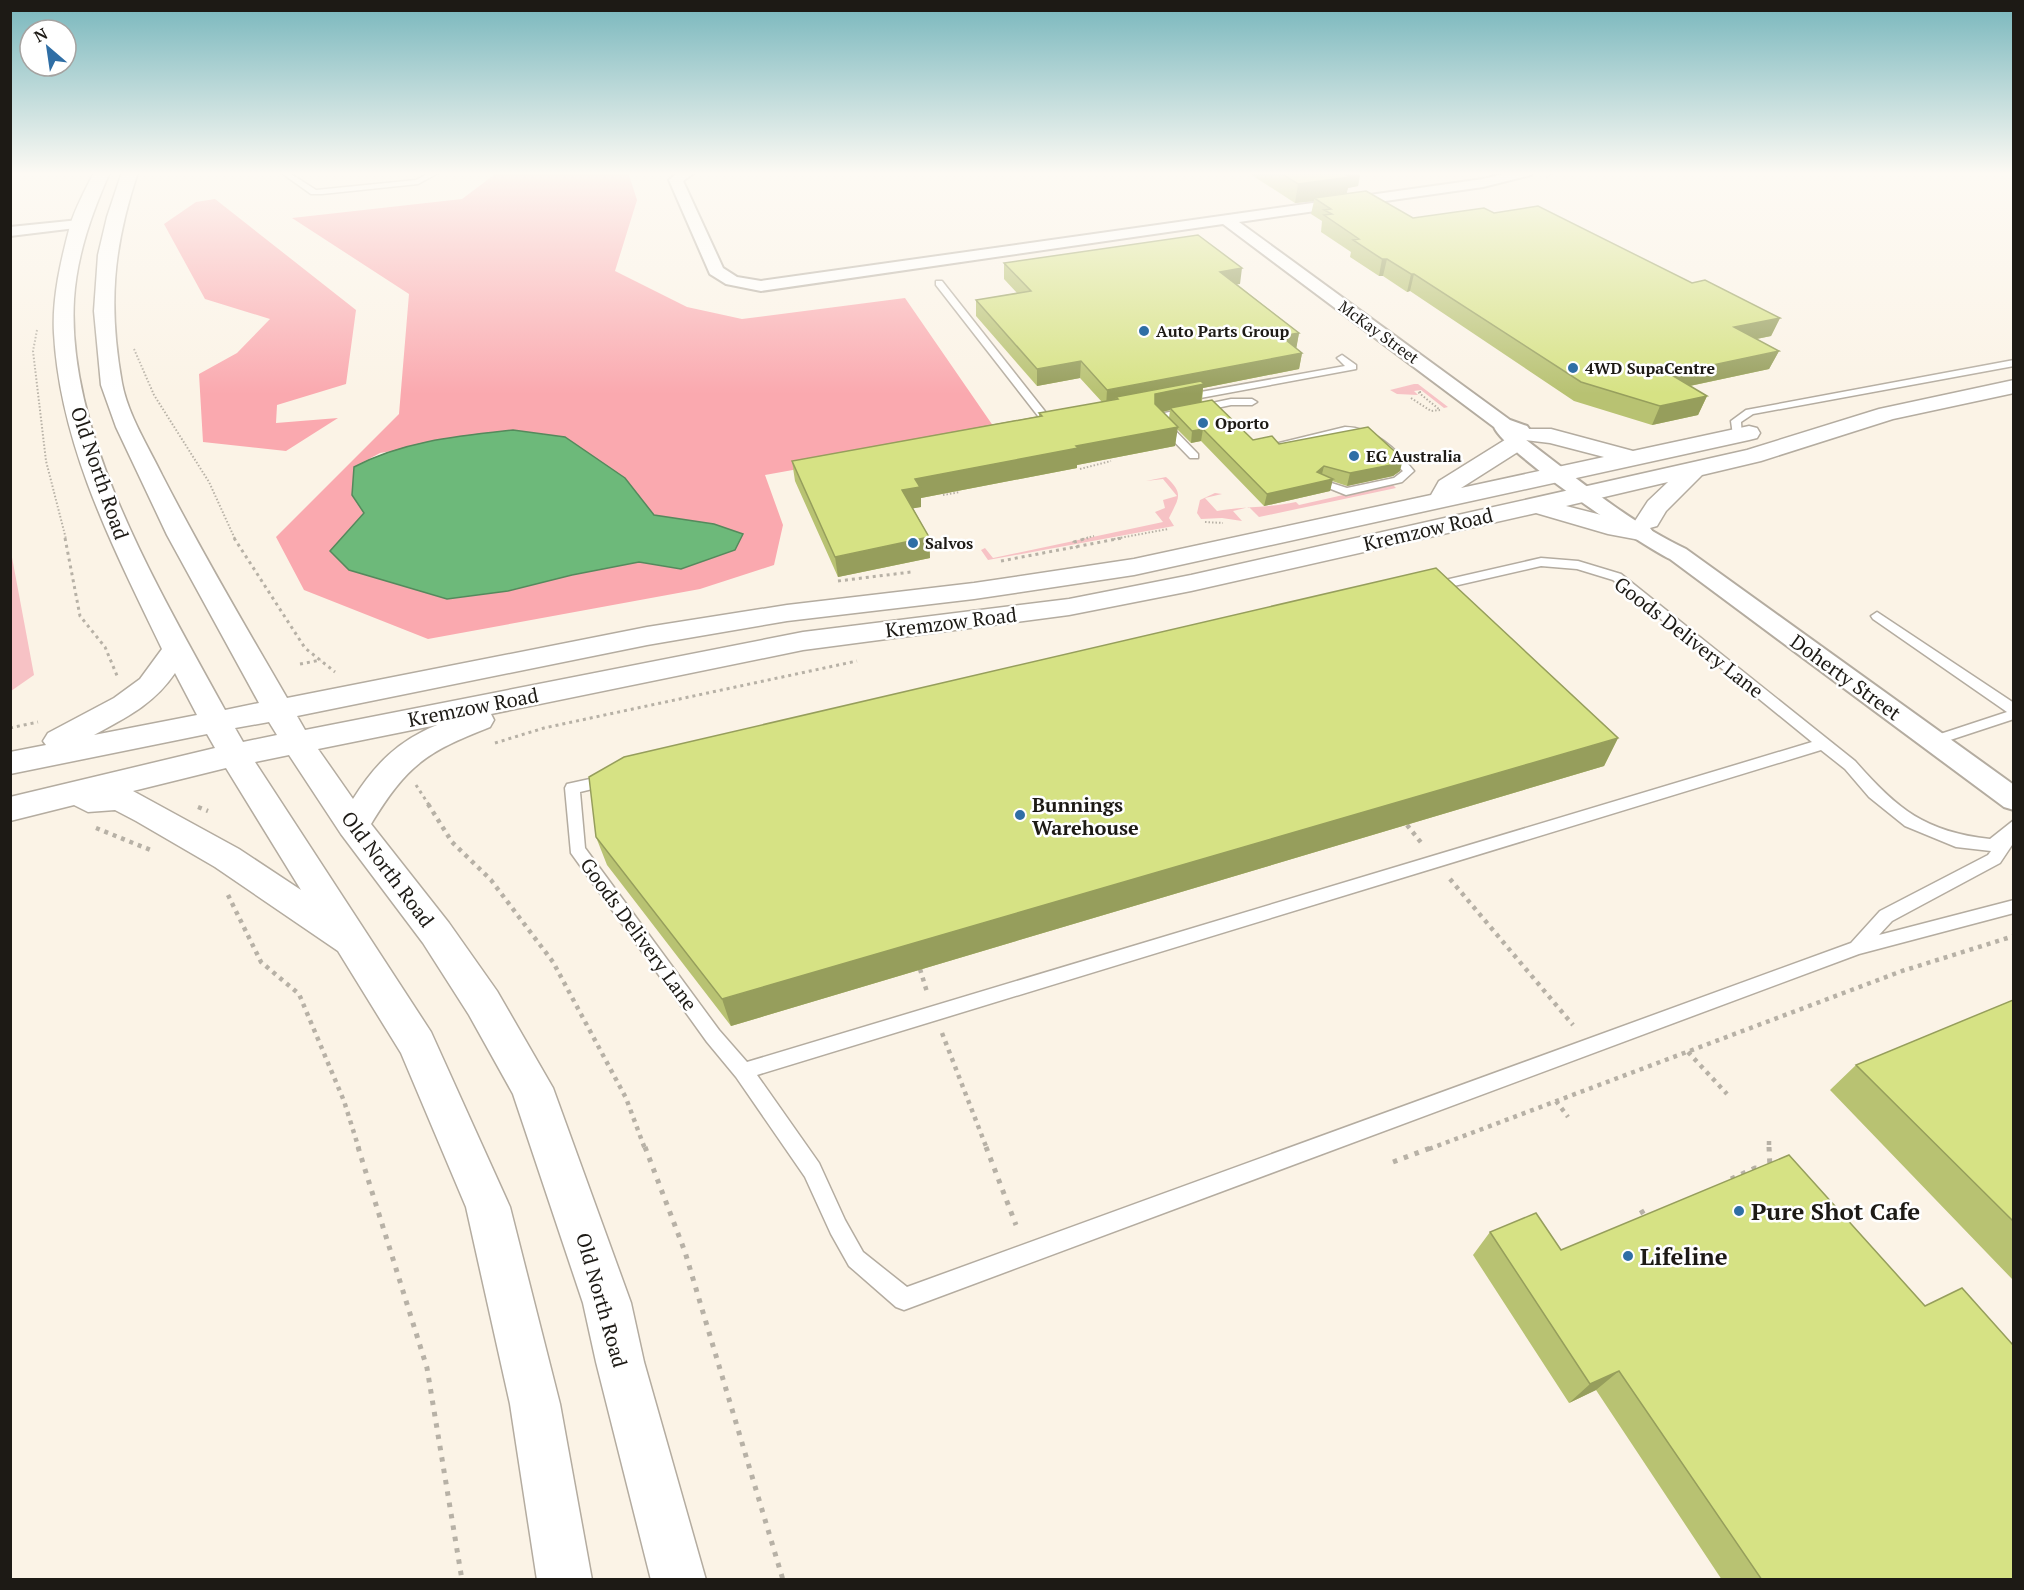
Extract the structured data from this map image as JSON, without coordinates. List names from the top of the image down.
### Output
{
  "streets": {
    "main road": ["Old North Road", "Kremzow Road"],
    "street": ["McKay Street", "Doherty Street"],
    "lane": ["Goods Delivery Lane"]
  },
  "crossings": [
    ["McKay Street", "Kremzow Road"],
    ["McKay Street", "Doherty Street"],
    ["Old North Road", "Kremzow Road"],
    ["Kremzow Road", "Doherty Street"]
  ],
  "places": [
    "Auto Parts Group",
    "4WD SupaCentre",
    "Oporto",
    "EG Australia",
    "Salvos",
    "Bunnings Warehouse",
    "Pure Shot Cafe",
    "Lifeline"
  ],
  "north": "top left"
}
